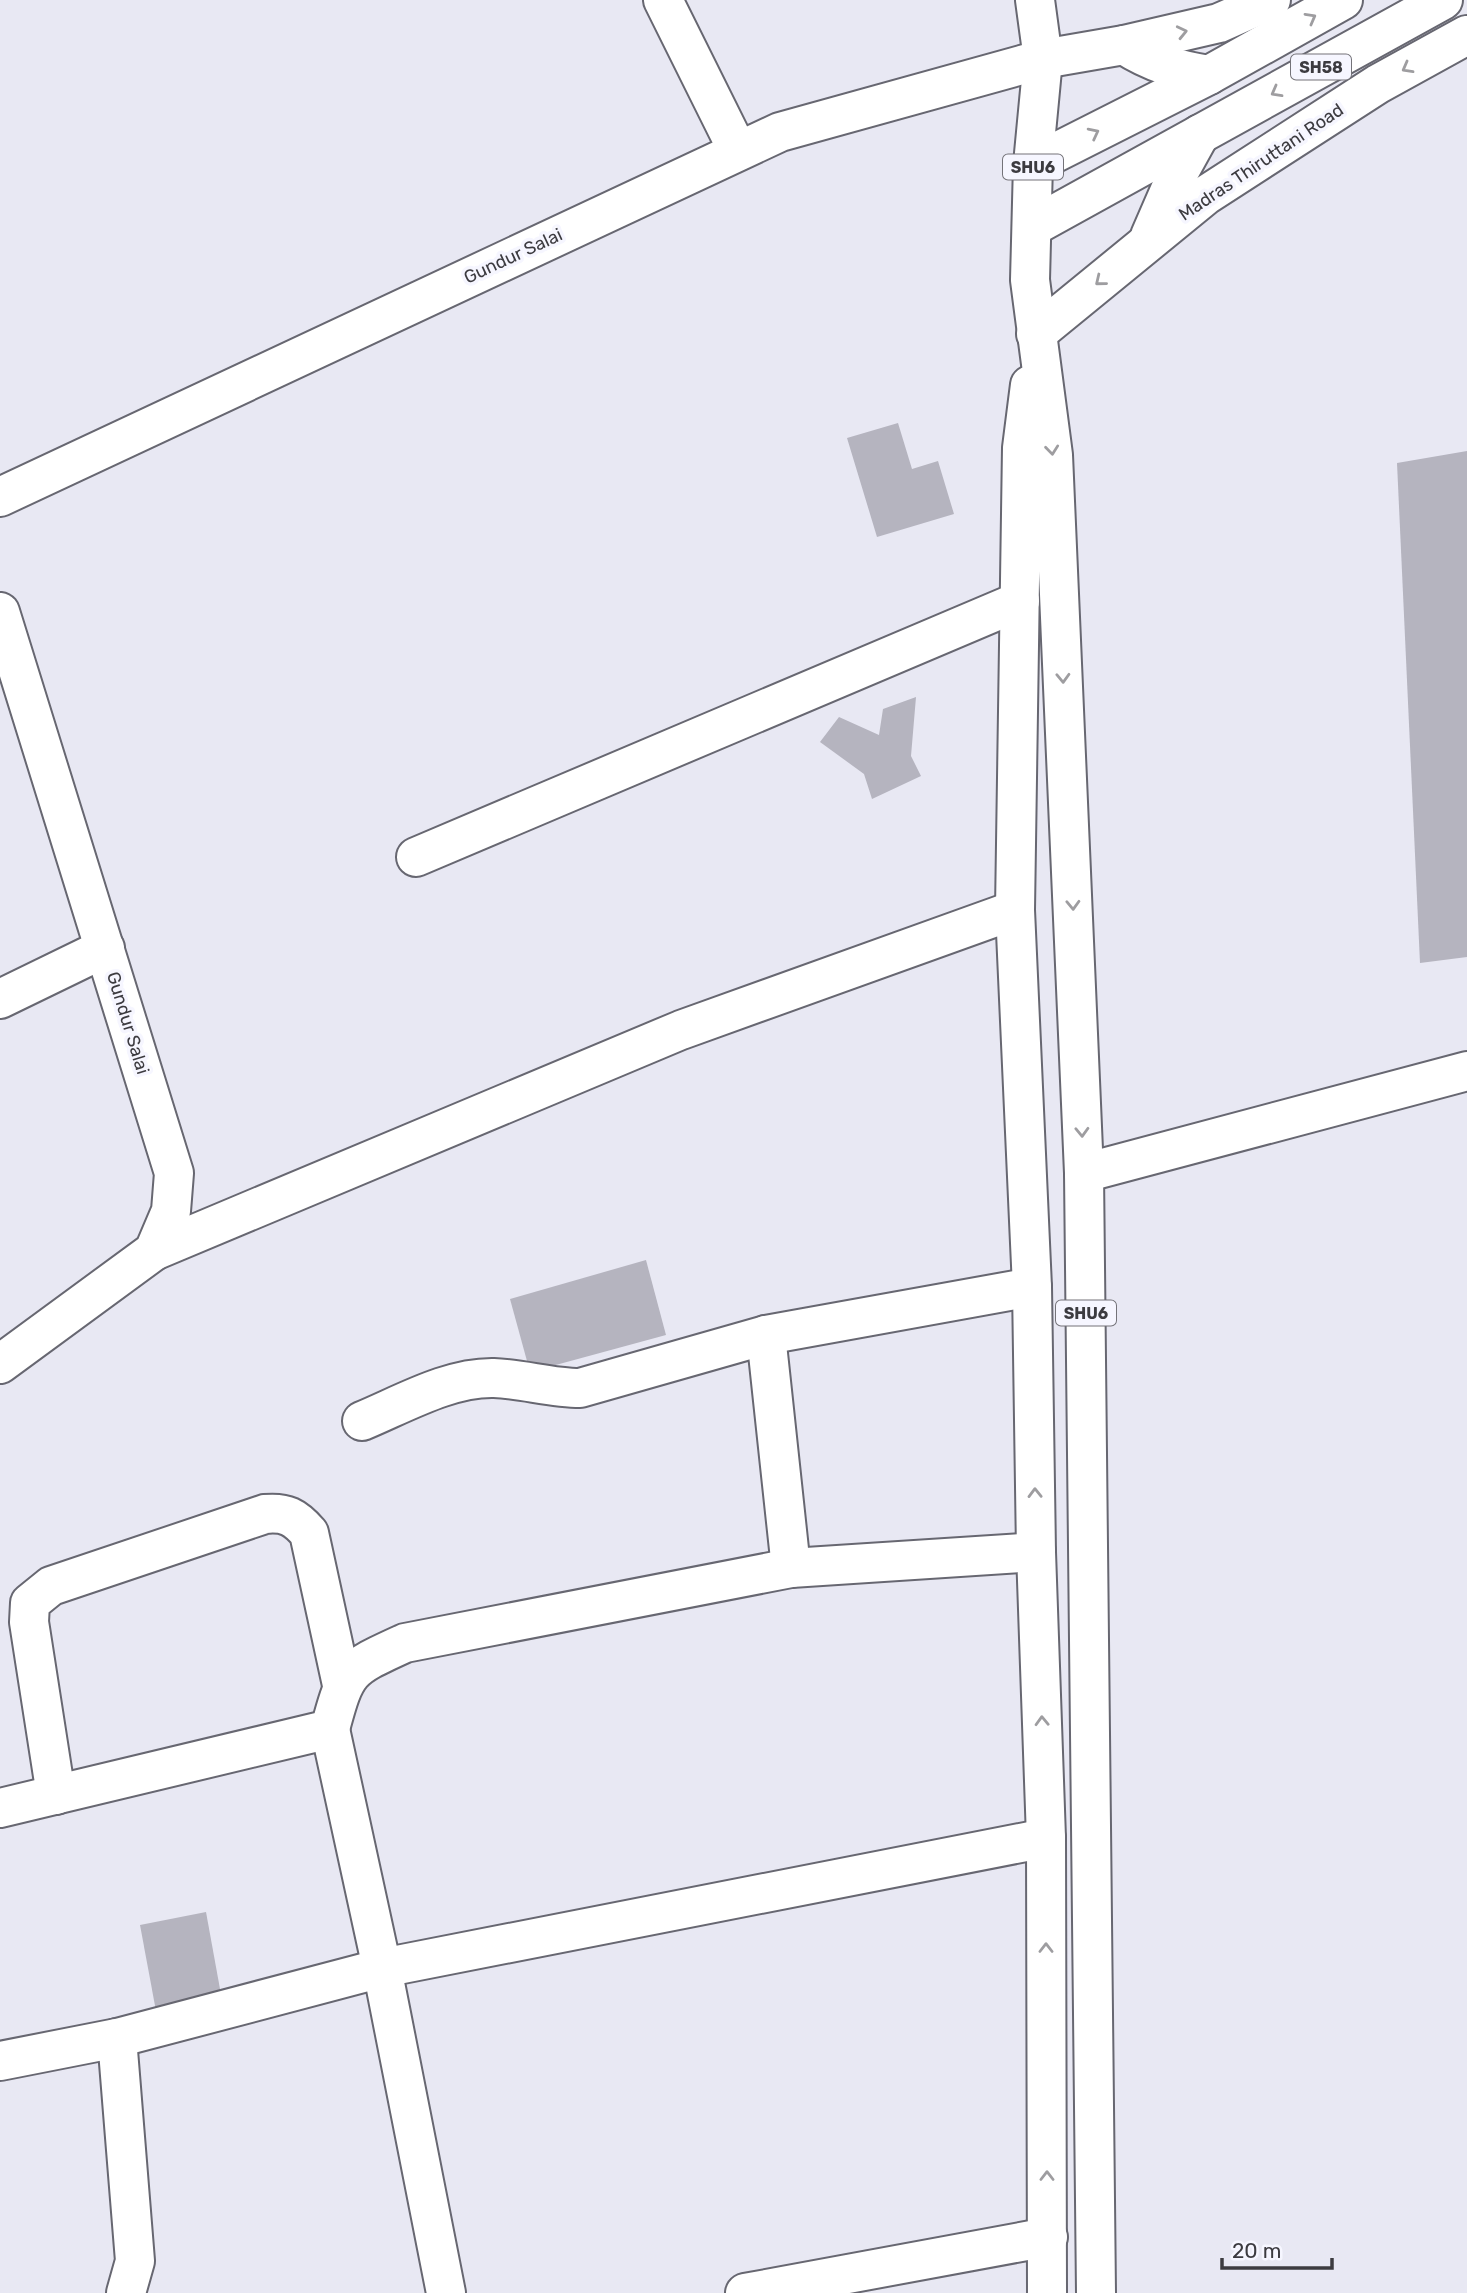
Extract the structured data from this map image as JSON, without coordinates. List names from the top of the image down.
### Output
{
  "streets": {
    "street": [
      "SH58",
      "Madras Thiruttani Road",
      "SHU6",
      "Gundur Salai"
    ]
  },
  "crossings": [
    ["SH58", "SHU6"],
    ["Madras Thiruttani Road", "SHU6"],
    ["SHU6", "Gundur Salai"]
  ],
  "scale_bar": "20 m"
}
